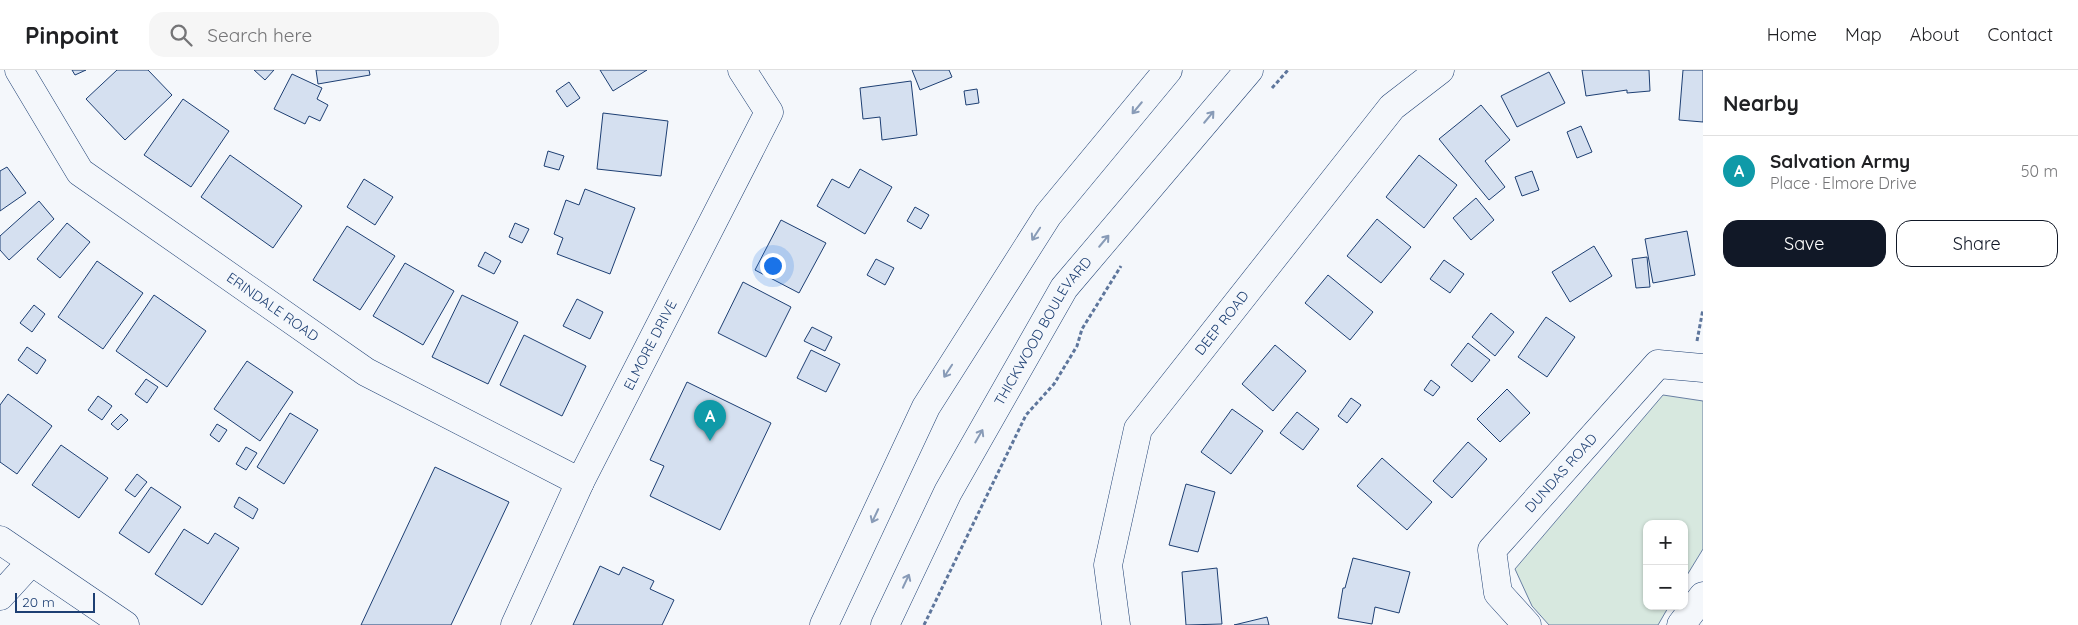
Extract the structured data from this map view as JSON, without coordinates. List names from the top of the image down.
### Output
{
  "streets": {
    "street": [
      "ERINDALE ROAD",
      "DEEP ROAD",
      "THICKWOOD BOULEVARD",
      "ELMORE DRIVE",
      "DUNDAS ROAD"
    ]
  },
  "crossings": [
    ["ERINDALE ROAD", "ELMORE DRIVE"]
  ],
  "scale_bar": "20 m",
  "page": {
    "header": "Pinpoint",
    "search": "Search here",
    "nav": [
      "Home",
      "Map",
      "About",
      "Contact"
    ],
    "heading": "Nearby",
    "list": [
      {
        "mark": "A",
        "name": "Salvation Army",
        "note": "Place · Elmore Drive",
        "value": "50 m"
      }
    ],
    "buttons": ["Save", "Share"],
    "pins": "A",
    "map_buttons": ["+", "−"],
    "scale": "20 m"
  }
}
